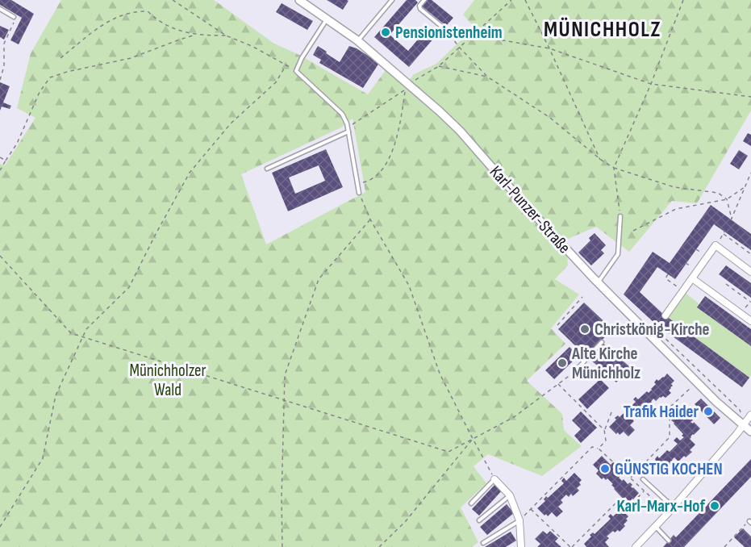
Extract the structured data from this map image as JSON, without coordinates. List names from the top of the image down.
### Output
{
  "streets": {
    "street": ["Karl-Punzer-Straße"]
  },
  "districts": ["MÜNICHHOLZ"],
  "parks": ["Münichholzer Wald"],
  "places": [
    "Pensionistenheim",
    "Christkönig-Kirche",
    "Alte Kirche Münichholz",
    "Trafik Haider",
    "GÜNSTIG KOCHEN",
    "Karl-Marx-Hof"
  ]
}
